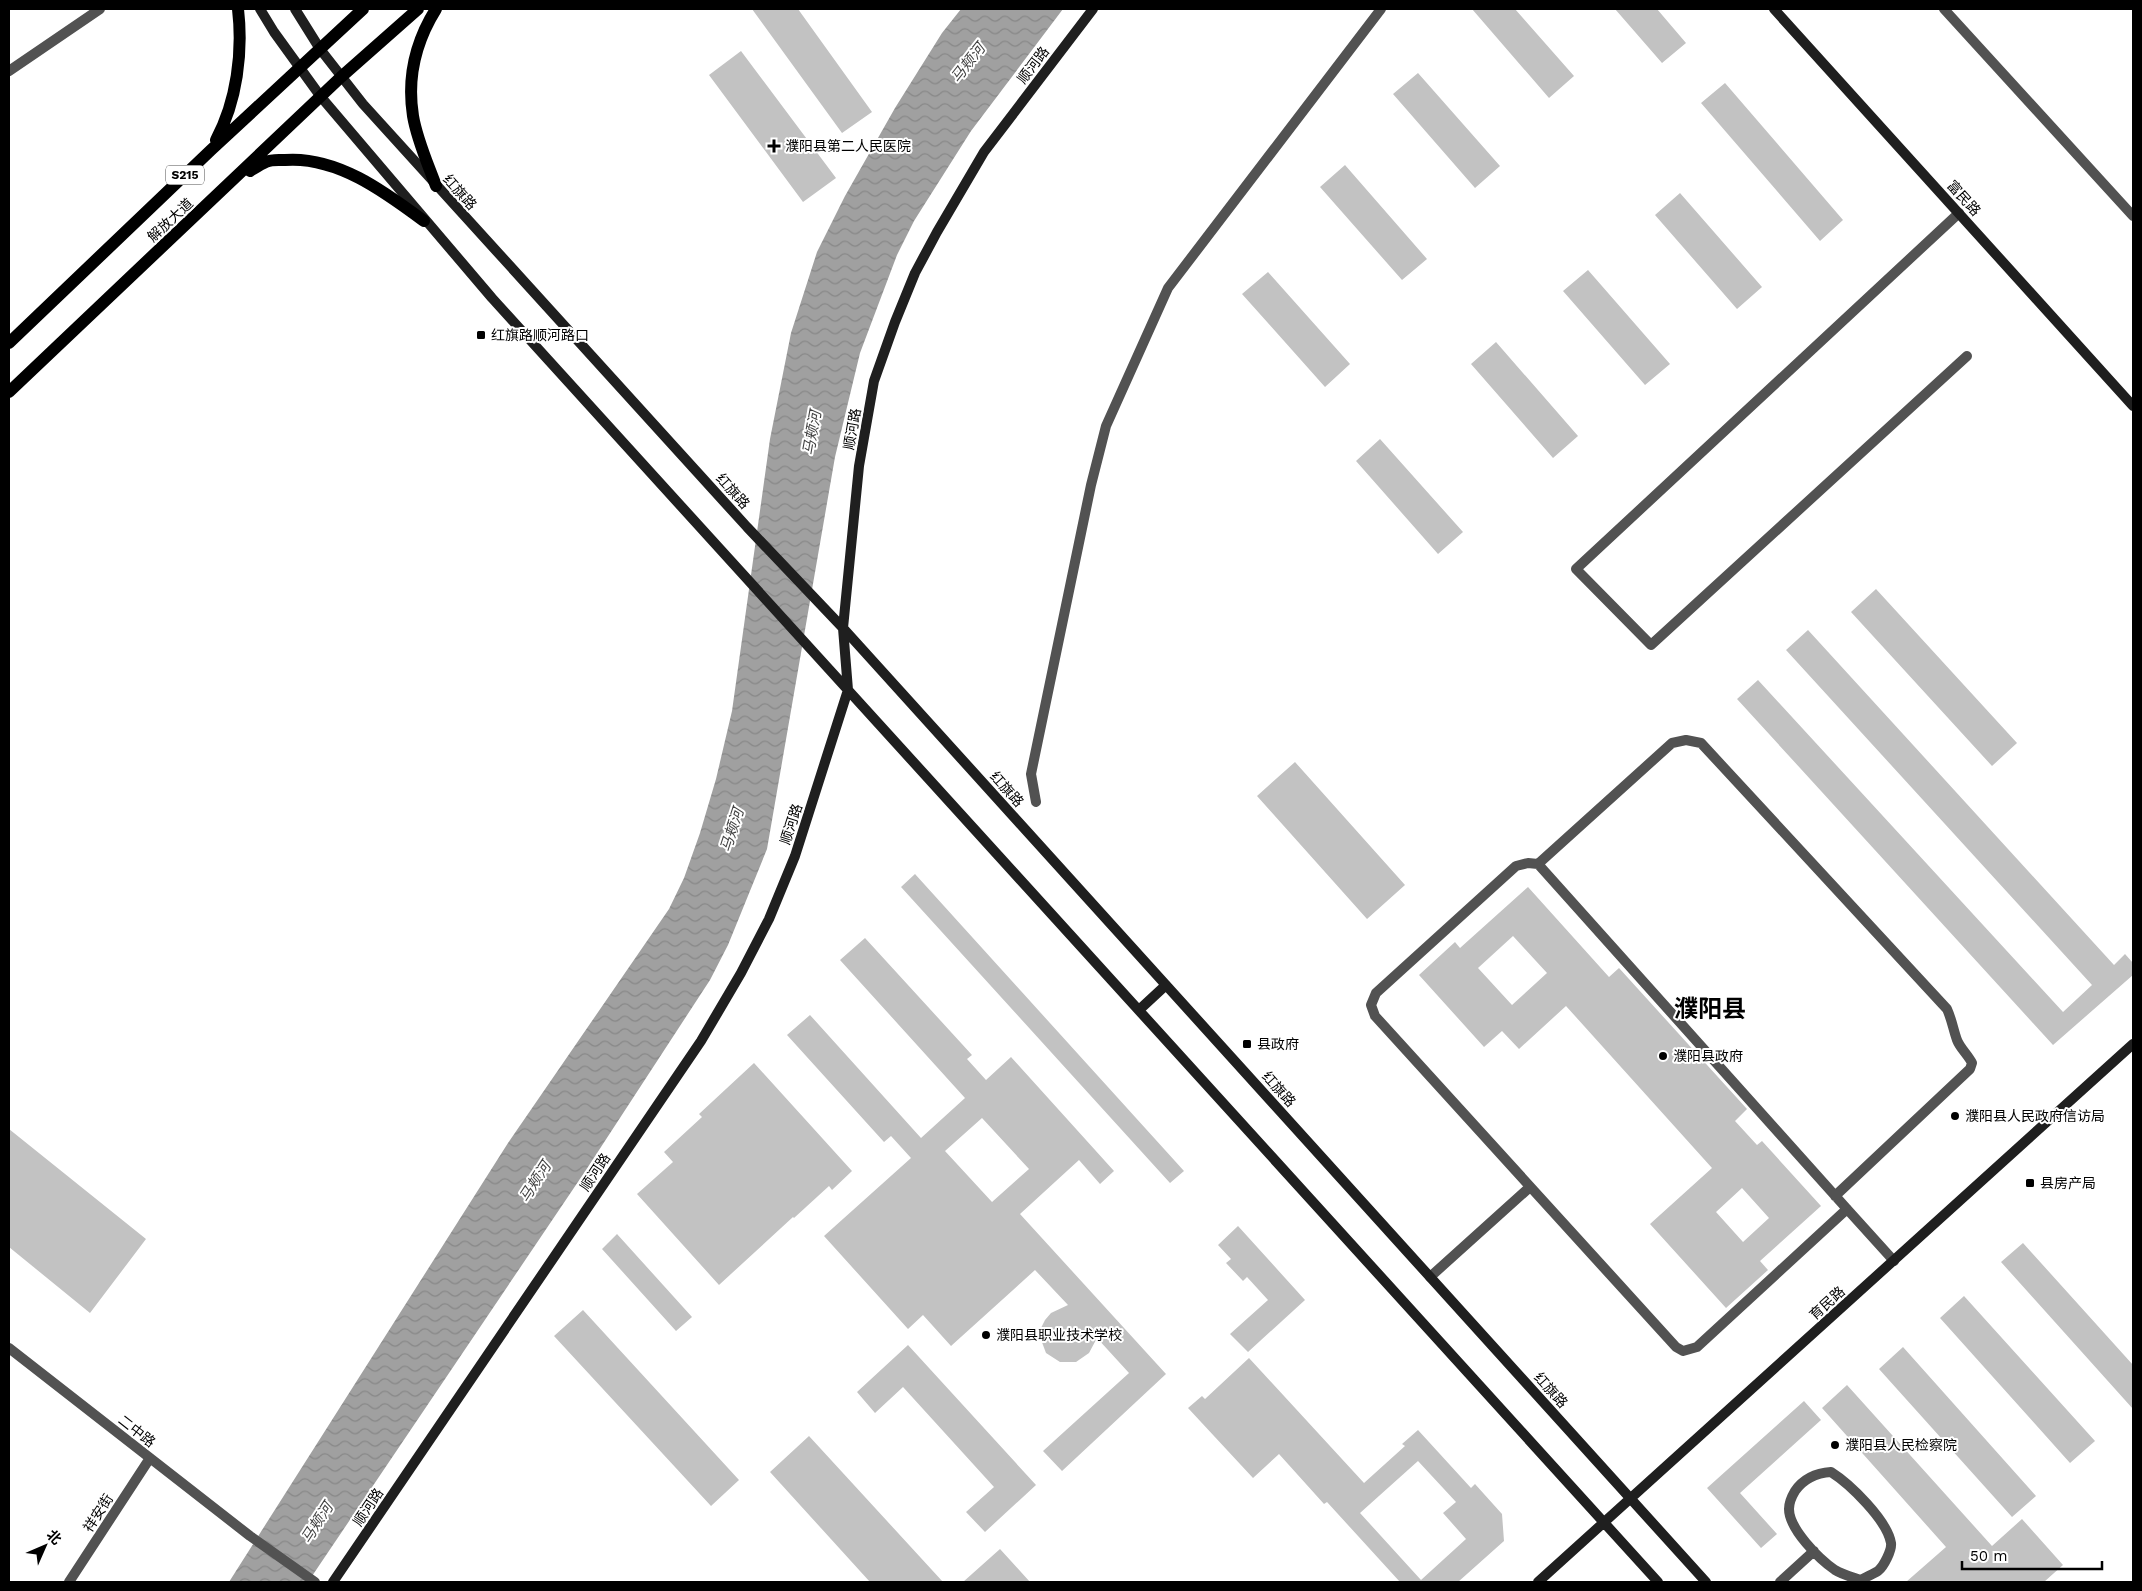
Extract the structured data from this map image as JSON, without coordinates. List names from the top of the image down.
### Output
{
  "streets": {
    "main road": [
      "顺河路",
      "S215",
      "红旗路",
      "富民路",
      "解放大道",
      "育民路"
    ],
    "street": ["二中路", "祥安街"]
  },
  "crossings": [
    ["顺河路", "红旗路"],
    ["红旗路", "解放大道"],
    ["红旗路", "育民路"],
    ["二中路", "祥安街"]
  ],
  "districts": ["濮阳县"],
  "water": ["马颊河"],
  "places": {
    "health": ["濮阳县第二人民医院"],
    "transit": ["红旗路顺河路口", "县政府", "县房产局"],
    "other": [
      "濮阳县政府",
      "濮阳县人民政府信访局",
      "濮阳县职业技术学校",
      "濮阳县人民检察院"
    ]
  },
  "scale_bar": "50 m",
  "north": "top right"
}
